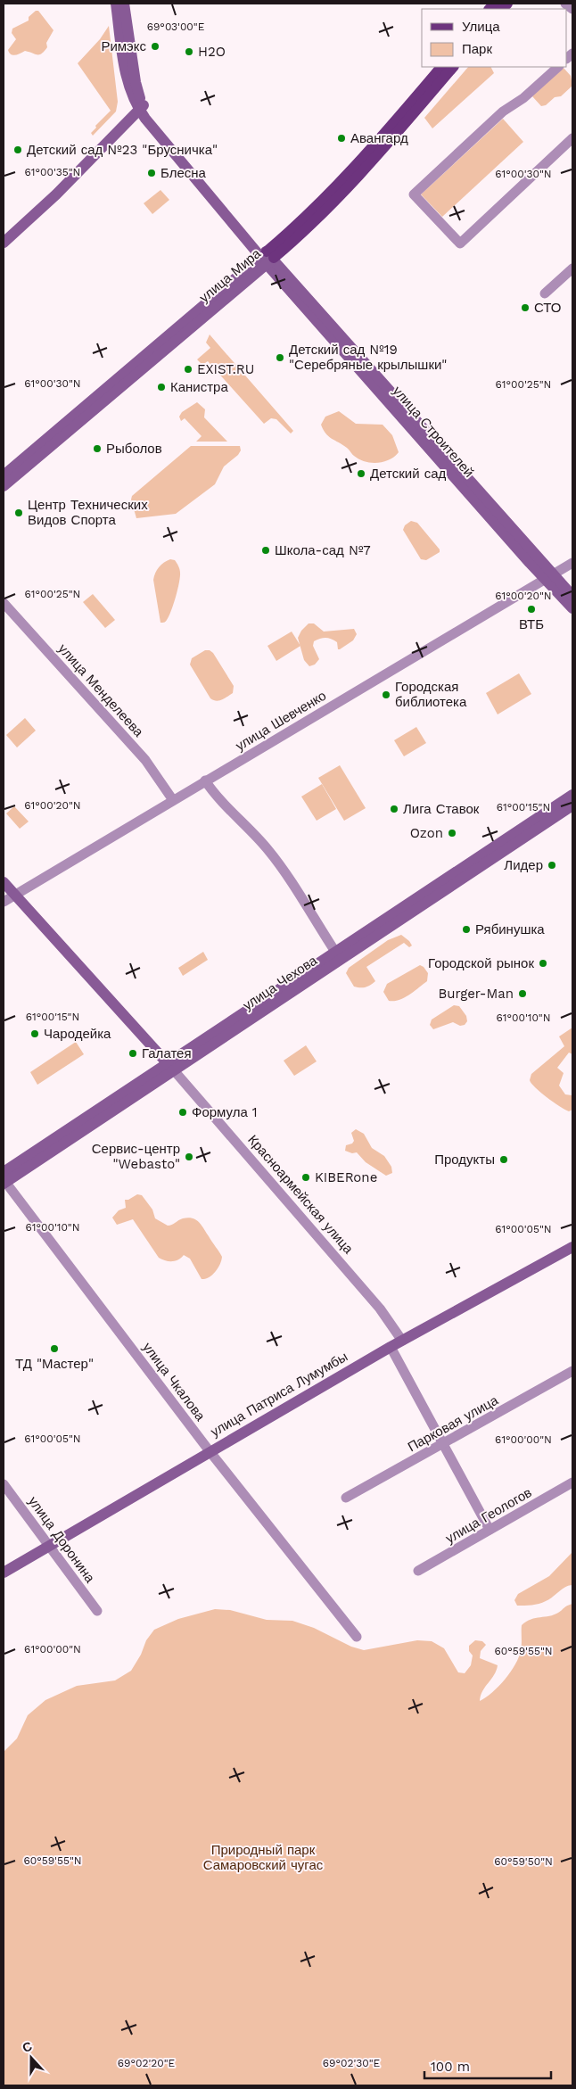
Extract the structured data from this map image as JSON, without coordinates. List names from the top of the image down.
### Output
{
  "streets": {
    "main road": [
      "улица Мира",
      "улица Строителей",
      "улица Чехова",
      "Красноармейская улица",
      "улица Патриса Лумумбы"
    ],
    "street": [
      "улица Менделеева",
      "улица Шевченко",
      "улица Чкалова",
      "Парковая улица",
      "улица Геологов",
      "улица Доронина"
    ]
  },
  "crossings": [
    ["улица Мира", "улица Строителей"],
    ["улица Строителей", "улица Шевченко"],
    ["улица Менделеева", "улица Шевченко"],
    ["улица Шевченко", "Красноармейская улица"],
    ["улица Чехова", "Красноармейская улица"],
    ["улица Чехова", "улица Чкалова"],
    ["Красноармейская улица", "улица Патриса Лумумбы"],
    ["улица Чкалова", "улица Патриса Лумумбы"],
    ["улица Патриса Лумумбы", "улица Доронина"]
  ],
  "parks": ["Природный парк Самаровский чугас"],
  "places": [
    "Римэкс",
    "H2O",
    "Авангард",
    "Детский сад №23 \"Брусничка\"",
    "Блесна",
    "СТО",
    "Детский сад №19 \"Серебряные крылышки\"",
    "EXIST.RU",
    "Канистра",
    "Рыболов",
    "Детский сад",
    "Центр Технических Видов Спорта",
    "Школа-сад №7",
    "ВТБ",
    "Городская библиотека",
    "Лига Ставок",
    "Ozon",
    "Лидер",
    "Рябинушка",
    "Городской рынок",
    "Burger-Man",
    "Чародейка",
    "Галатея",
    "Формула 1",
    "Сервис-центр \"Webasto\"",
    "Продукты",
    "KIBERone",
    "ТД \"Мастер\""
  ],
  "legend": ["Улица", "Парк"],
  "scale_bar": "100 m",
  "north": "top",
  "coordinates": [
    "69°03'00\"E",
    "61°00'35\"N",
    "61°00'30\"N",
    "61°00'25\"N",
    "61°00'20\"N",
    "61°00'15\"N",
    "61°00'10\"N",
    "61°00'05\"N",
    "61°00'00\"N",
    "60°59'55\"N",
    "60°59'50\"N",
    "69°02'20\"E",
    "69°02'30\"E"
  ]
}
